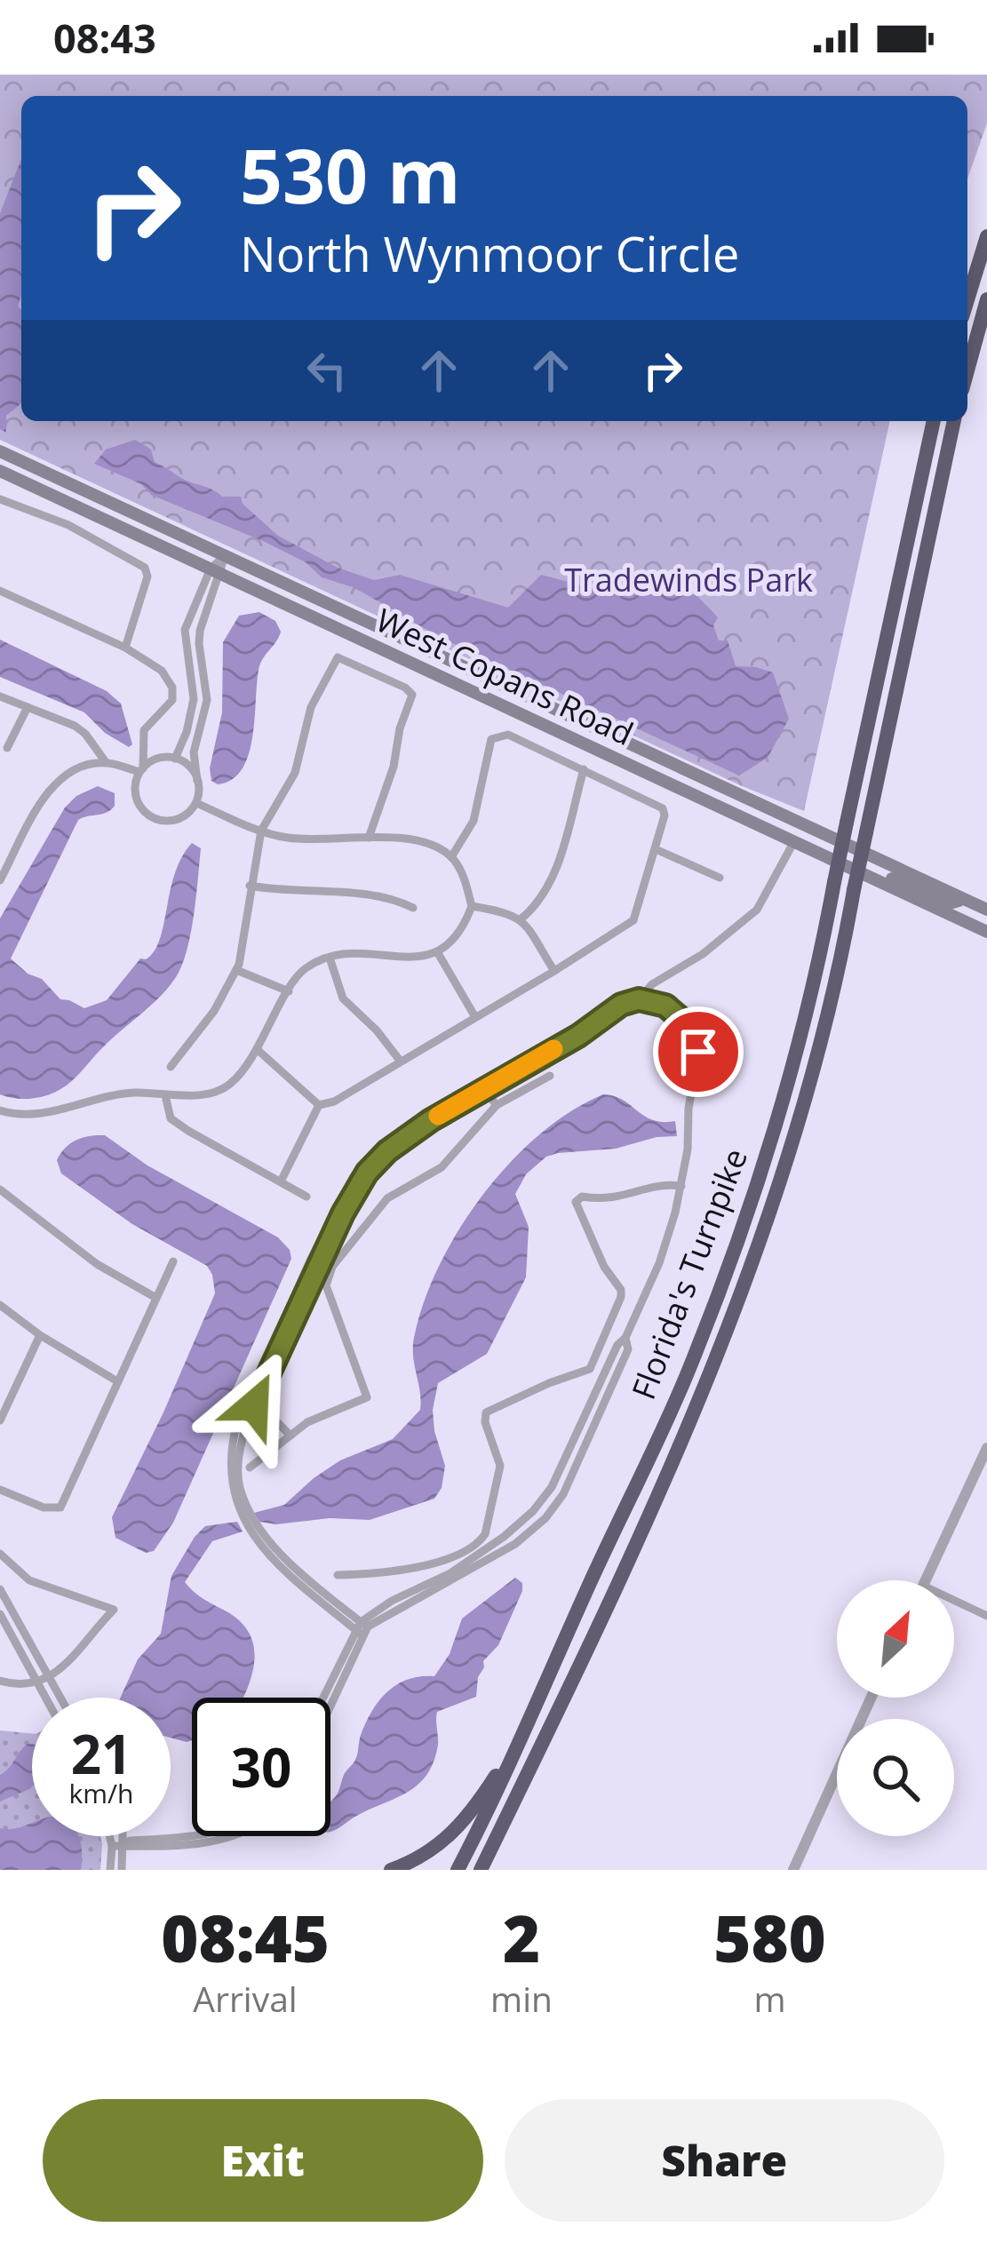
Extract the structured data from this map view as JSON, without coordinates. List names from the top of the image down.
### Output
{
  "streets": {
    "highway": ["Florida's Turnpike"],
    "main road": ["West Copans Road"]
  },
  "parks": ["Tradewinds Park"],
  "north": "top right",
  "page": {
    "status": "08:43",
    "turn": ["530 m", "North Wynmoor Circle"],
    "speed": "21 km/h",
    "limit": "30",
    "eta": [
      "08:45",
      "Arrival",
      "2",
      "min",
      "580",
      "m"
    ],
    "buttons": ["Exit", "Share"]
  }
}
